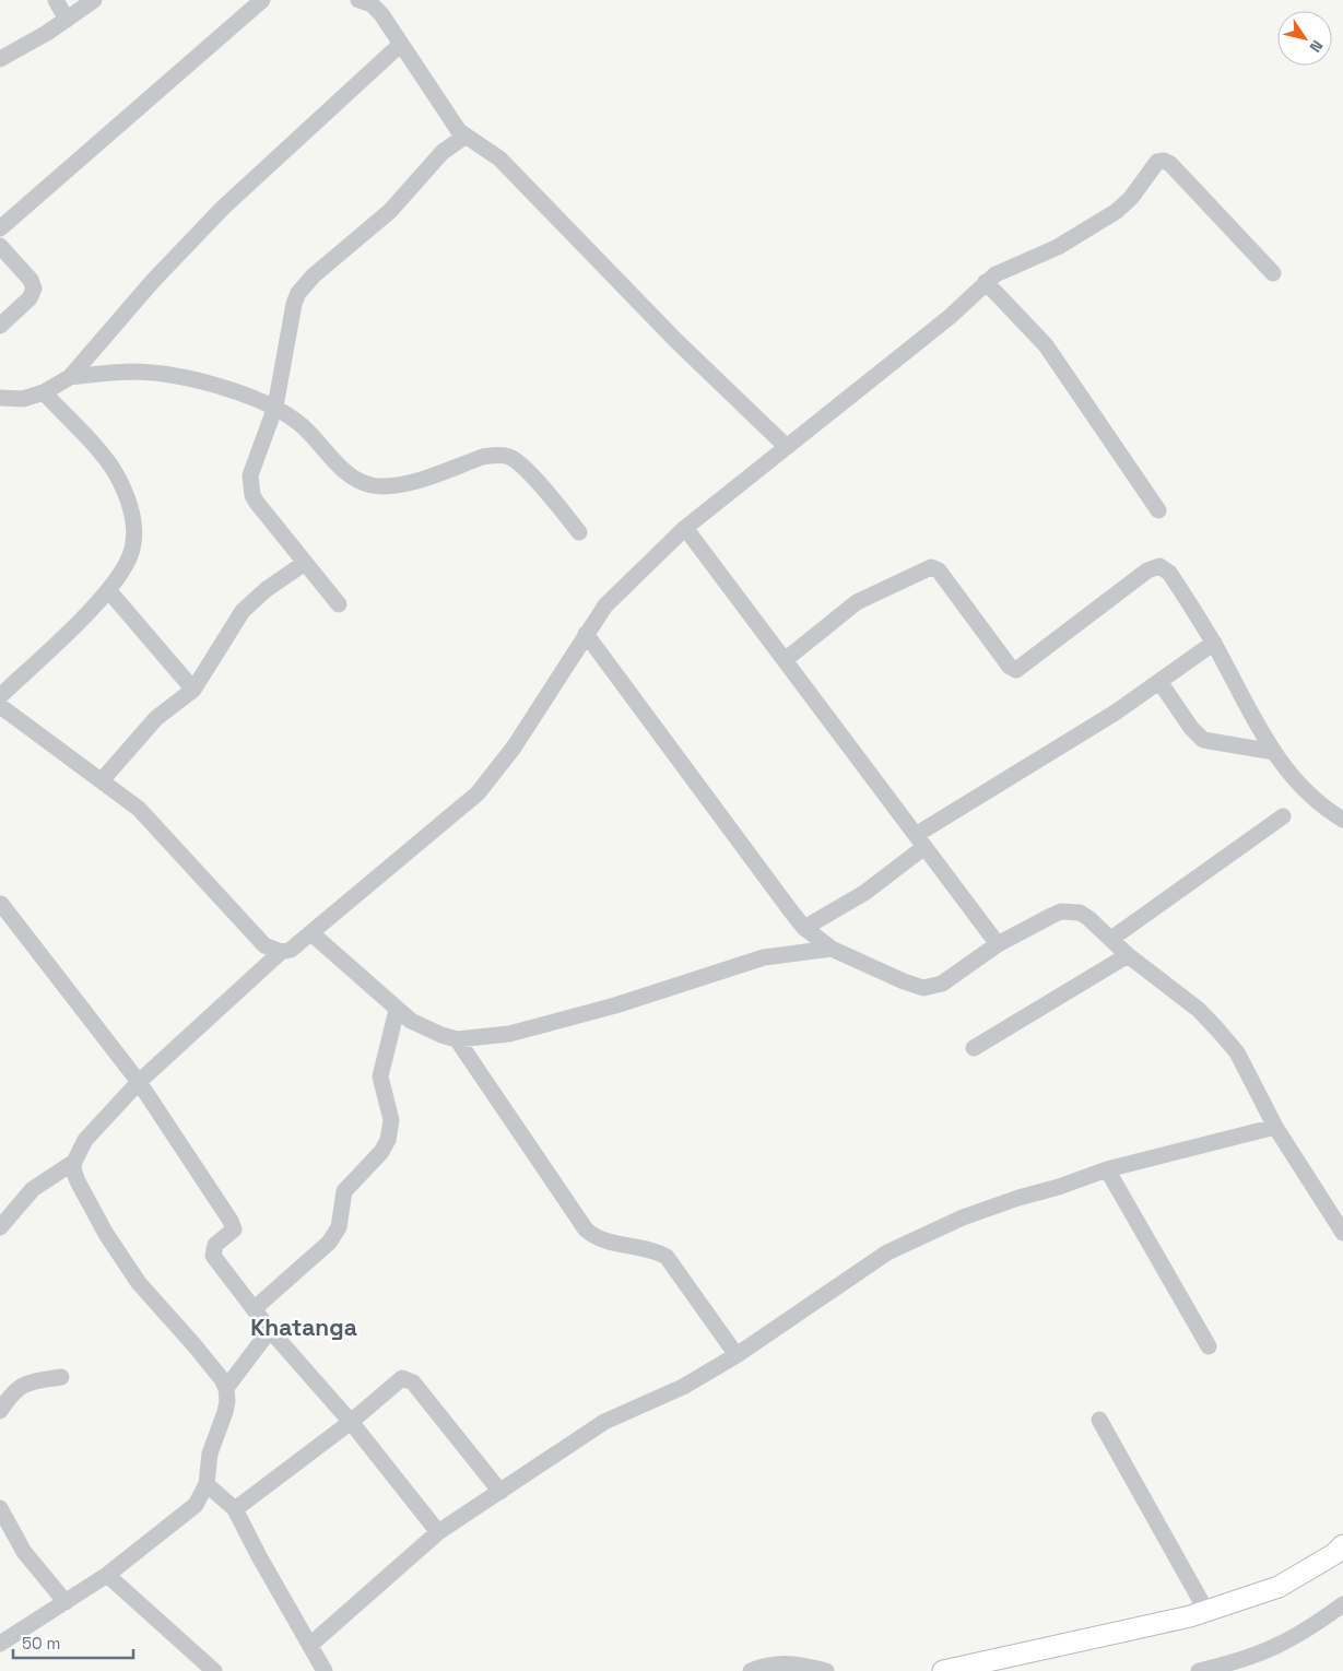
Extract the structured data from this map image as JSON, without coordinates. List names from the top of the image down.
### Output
{
  "districts": ["Khatanga"],
  "scale_bar": "50 m",
  "north": "bottom right"
}
